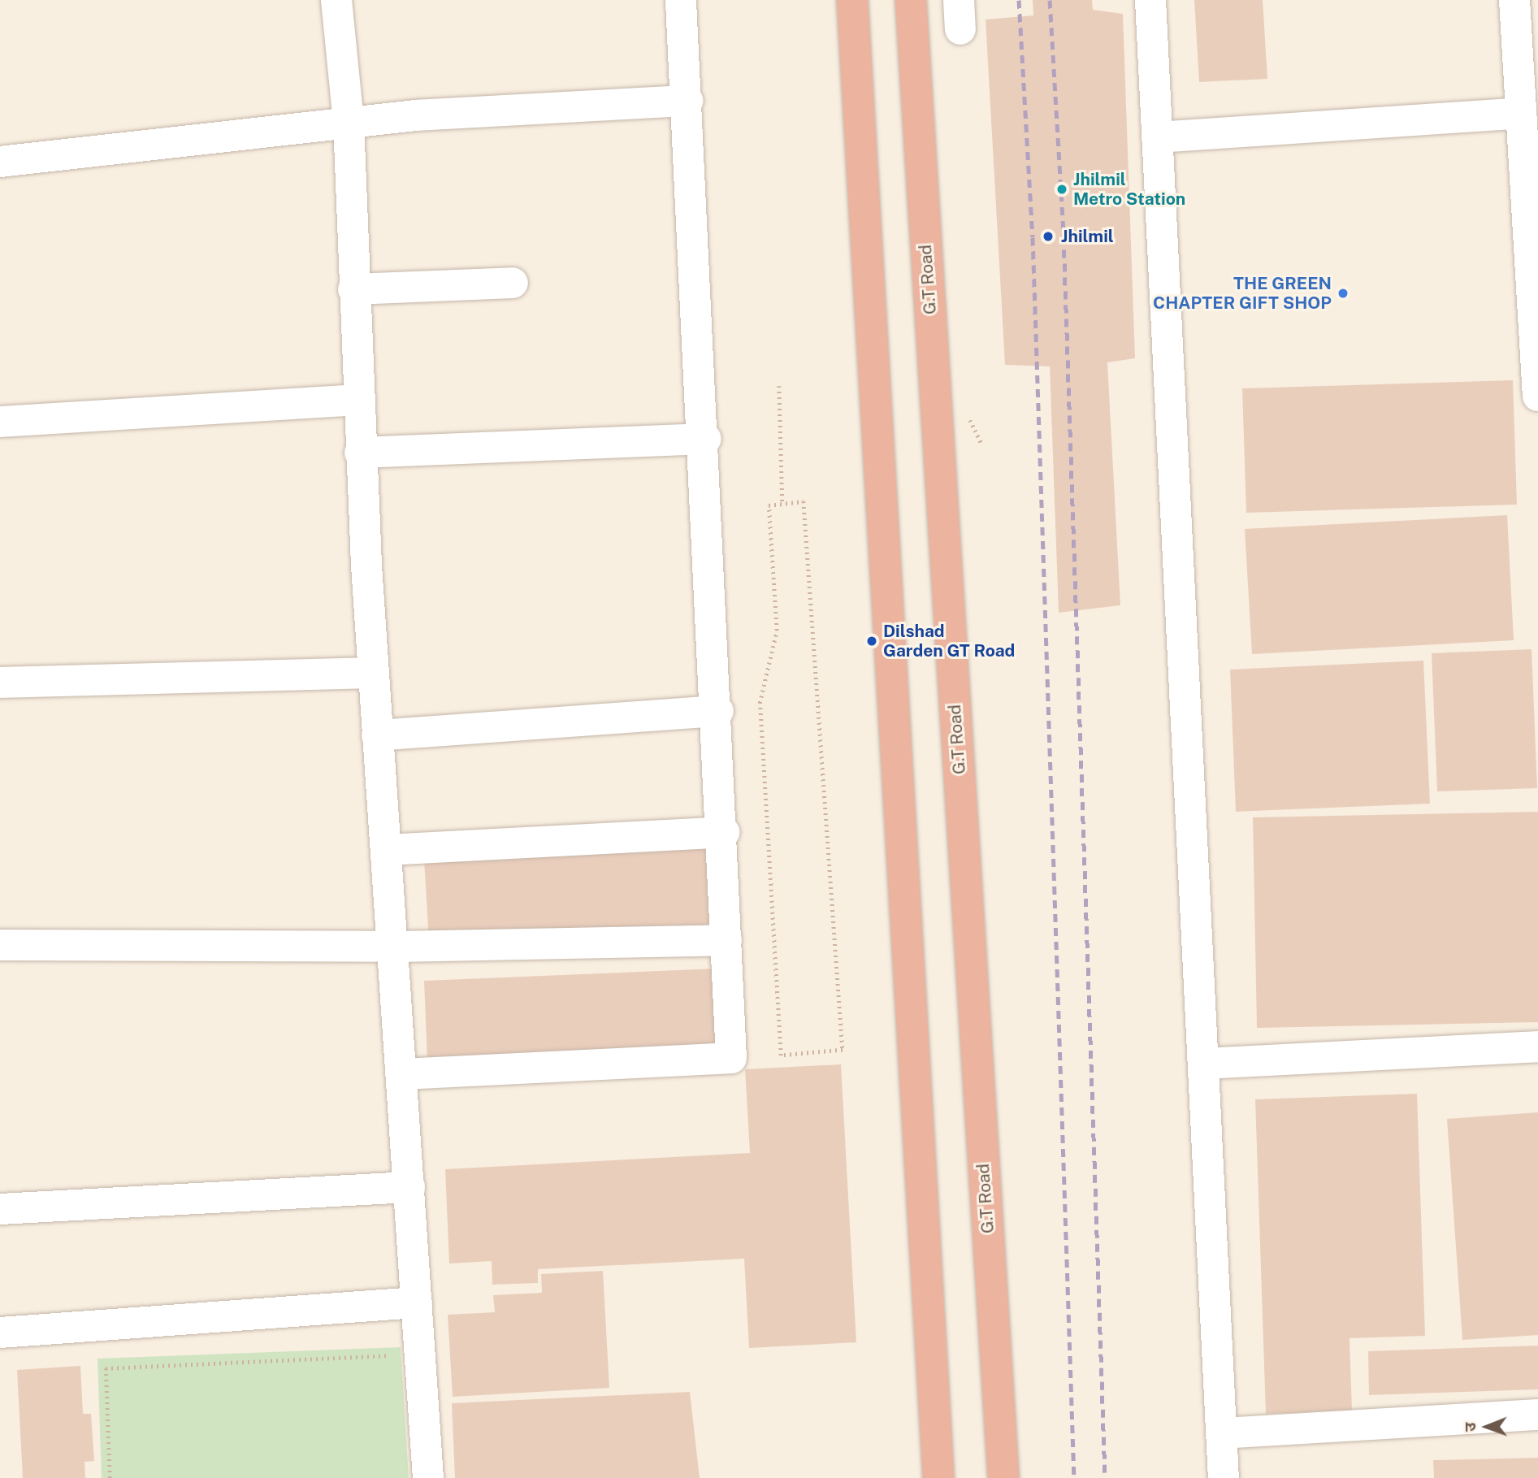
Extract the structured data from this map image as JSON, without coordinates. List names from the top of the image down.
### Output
{
  "streets": {
    "highway": ["G.T Road"]
  },
  "places": [
    "Jhilmil Metro Station",
    "Jhilmil",
    "THE GREEN CHAPTER GIFT SHOP",
    "Dilshad Garden GT Road"
  ],
  "north": "left"
}
